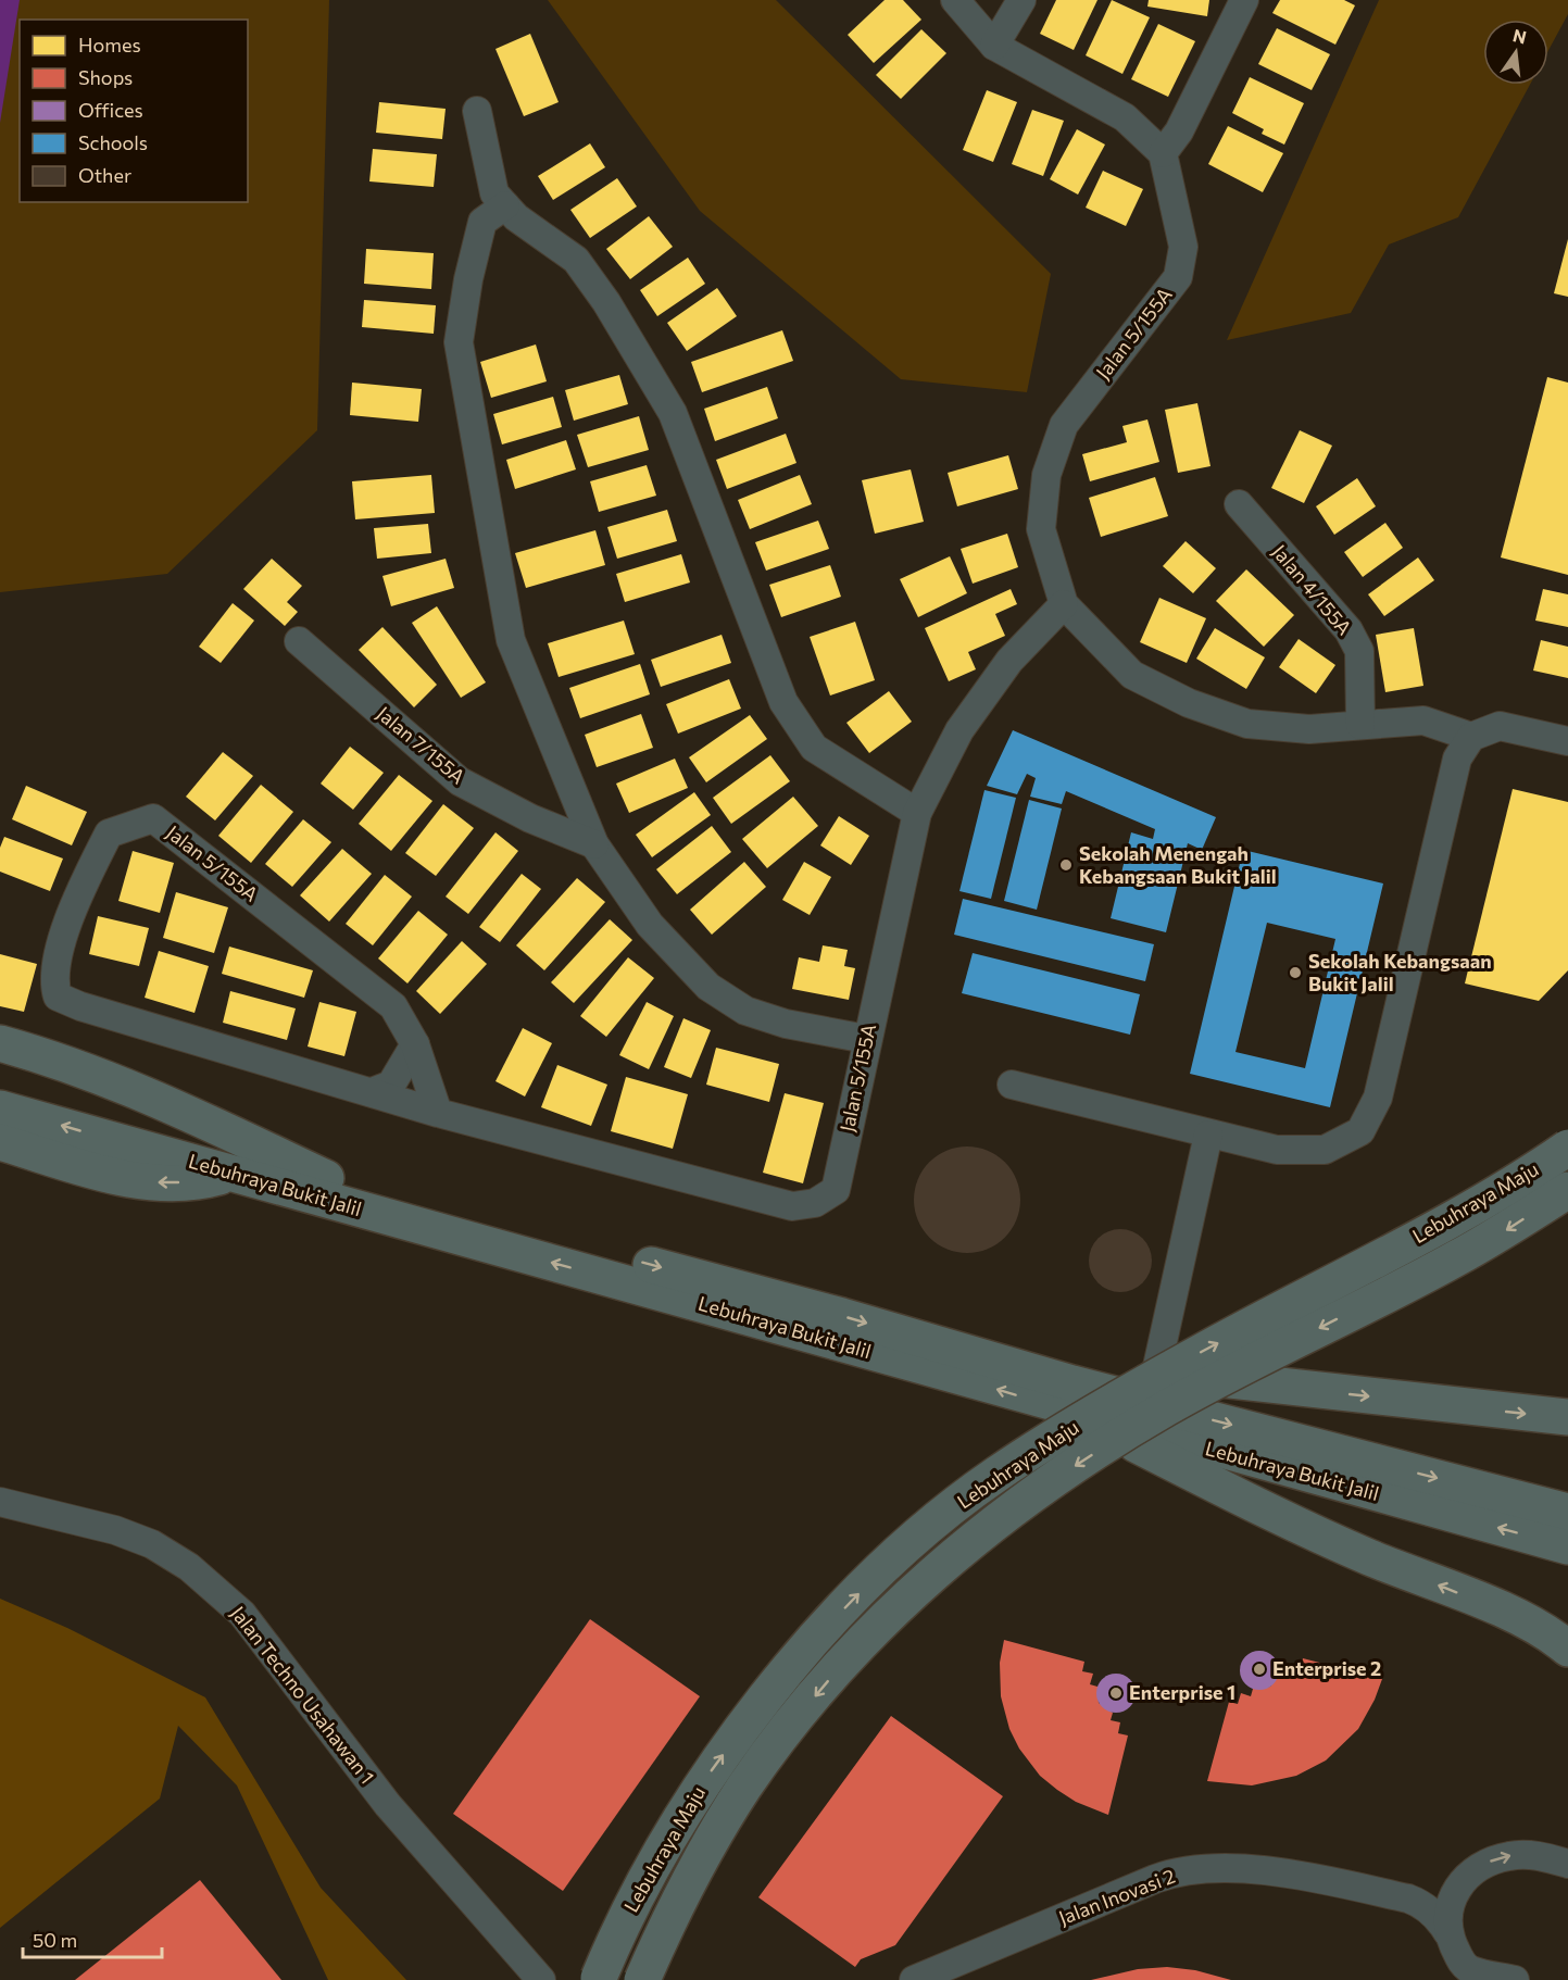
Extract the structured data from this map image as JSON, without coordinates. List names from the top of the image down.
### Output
{
  "streets": {
    "highway": ["Lebuhraya Bukit Jalil", "Lebuhraya Maju"],
    "street": [
      "Jalan 5/155A",
      "Jalan 4/155A",
      "Jalan 7/155A",
      "Jalan Techno Usahawan 1",
      "Jalan Inovasi 2"
    ]
  },
  "crossings": [
    ["Jalan 5/155A", "Jalan 4/155A"]
  ],
  "places": [
    "Sekolah Menengah Kebangsaan Bukit Jalil",
    "Sekolah Kebangsaan Bukit Jalil",
    "Enterprise 2",
    "Enterprise 1"
  ],
  "legend": [
    "Homes",
    "Shops",
    "Offices",
    "Schools",
    "Other"
  ],
  "scale_bar": "50 m",
  "north": "top"
}
